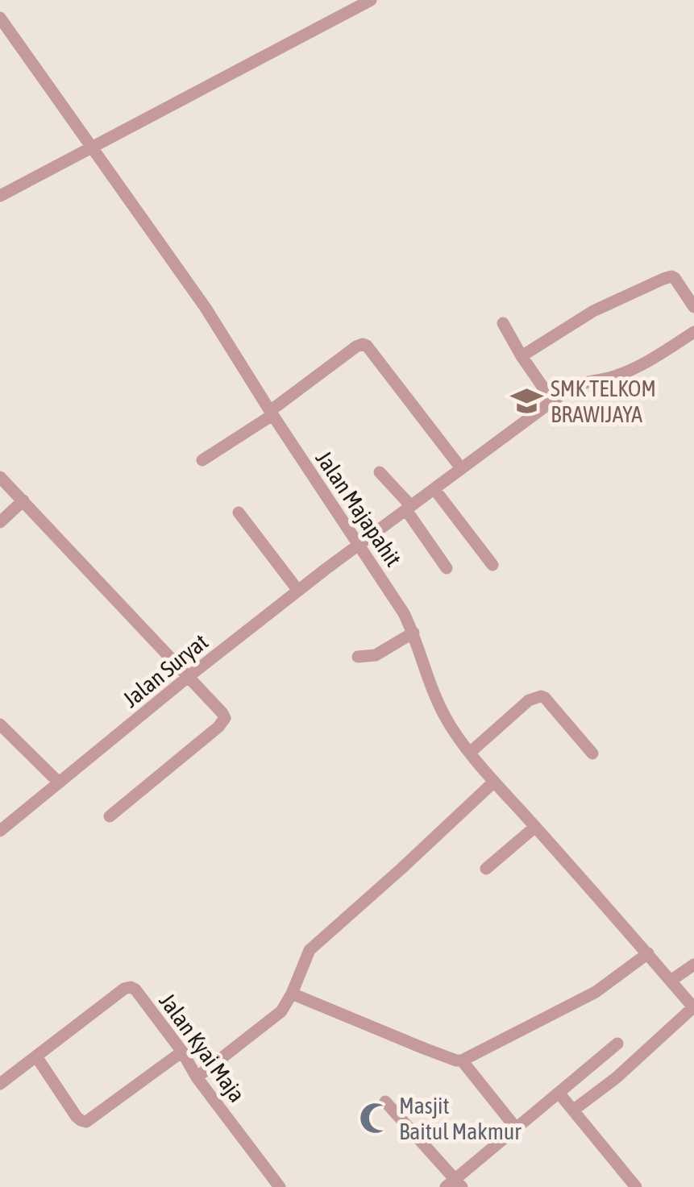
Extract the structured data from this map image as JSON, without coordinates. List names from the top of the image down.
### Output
{
  "streets": {
    "street": ["Jalan Majapahit", "Jalan Suryat", "Jalan Kyai Maja"]
  },
  "crossings": [
    ["Jalan Majapahit", "Jalan Suryat"]
  ],
  "places": {
    "school or university": ["SMK TELKOM BRAWIJAYA"],
    "mosque": ["Masjit Baitul Makmur"]
  }
}
